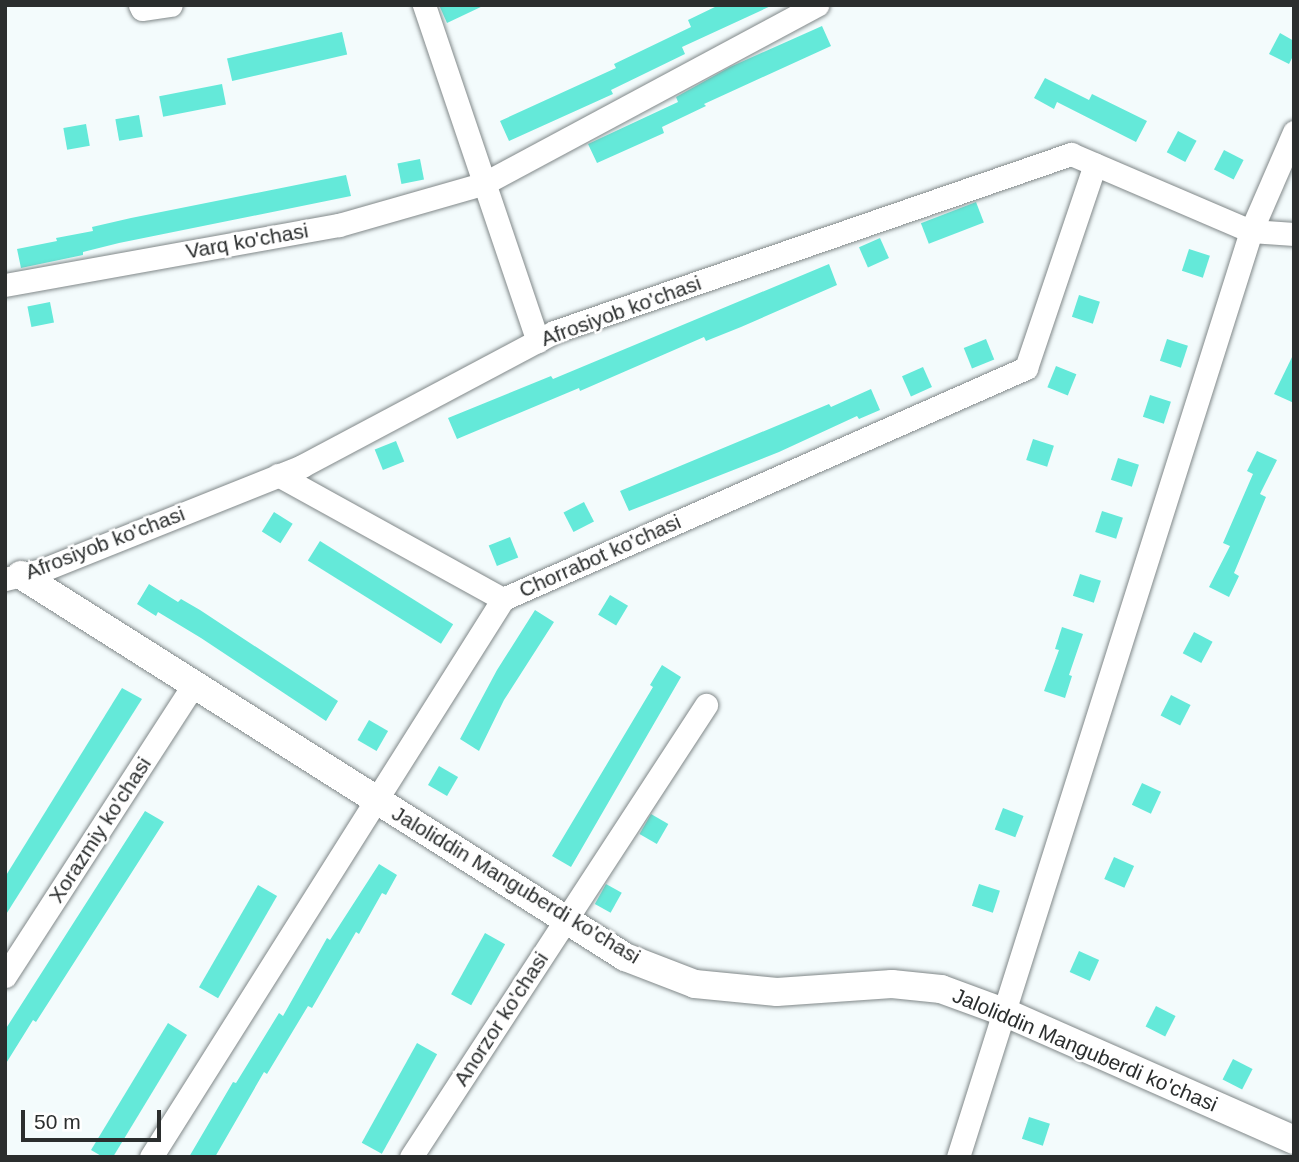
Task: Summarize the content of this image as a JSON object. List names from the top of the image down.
{
  "streets": {
    "street": [
      "Varq ko'chasi",
      "Afrosiyob ko'chasi",
      "Chorrabot ko'chasi",
      "Xorazmiy ko'chasi",
      "Jaloliddin Manguberdi ko'chasi",
      "Anorzor ko'chasi"
    ]
  },
  "crossings": [
    ["Afrosiyob ko'chasi", "Chorrabot ko'chasi"],
    ["Afrosiyob ko'chasi", "Jaloliddin Manguberdi ko'chasi"],
    ["Chorrabot ko'chasi", "Jaloliddin Manguberdi ko'chasi"],
    ["Xorazmiy ko'chasi", "Jaloliddin Manguberdi ko'chasi"],
    ["Jaloliddin Manguberdi ko'chasi", "Anorzor ko'chasi"]
  ],
  "scale_bar": "50 m"
}
